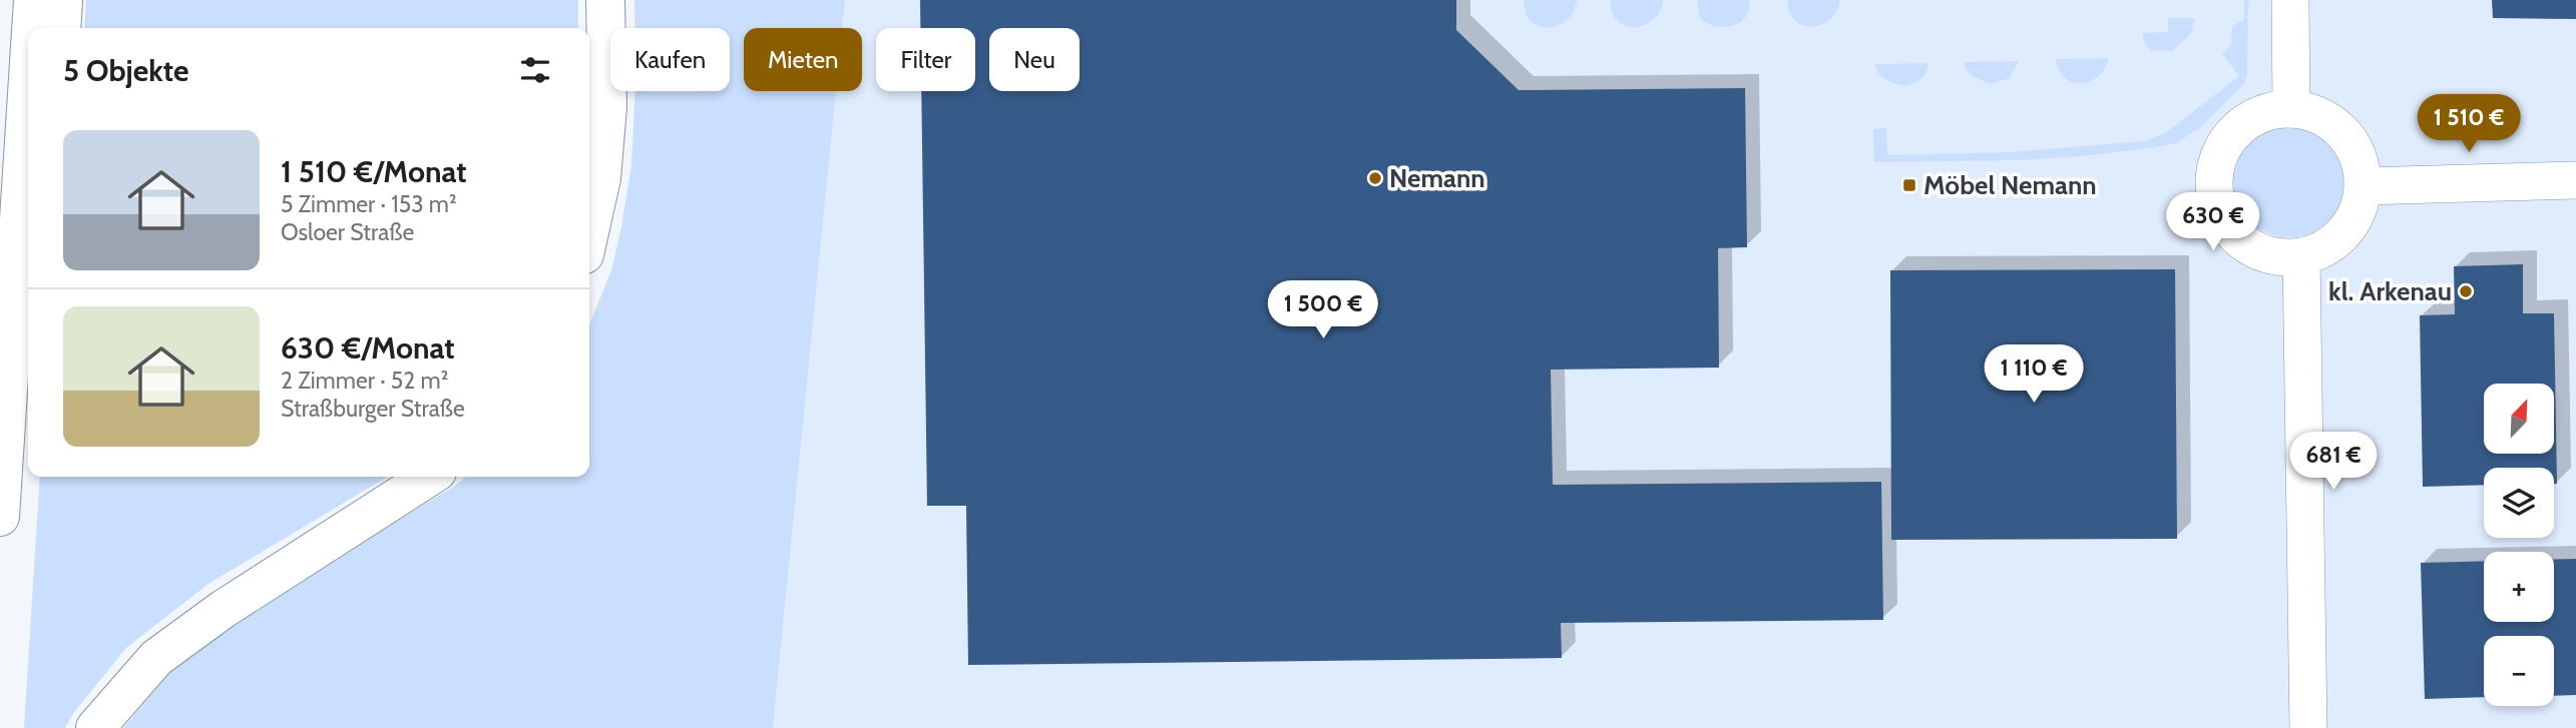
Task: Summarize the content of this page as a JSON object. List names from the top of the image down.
{
  "places": {
    "other": ["Nemann", "kl. Arkenau"],
    "transit": ["Möbel Nemann"]
  },
  "north": "top right",
  "page": {
    "chip": [
      "Kaufen",
      "Mieten",
      "Filter",
      "Neu"
    ],
    "heading": "5 Objekte",
    "price": [
      "1 510 €",
      "630 €",
      "1 500 €",
      "1 110 €",
      "681 €"
    ],
    "list": [
      {
        "name": "1 510 €/Monat",
        "note": "5 Zimmer · 153 m² · Osloer Straße"
      },
      {
        "name": "630 €/Monat",
        "note": "2 Zimmer · 52 m² · Straßburger Straße"
      }
    ],
    "map_buttons": ["+", "−"]
  }
}
